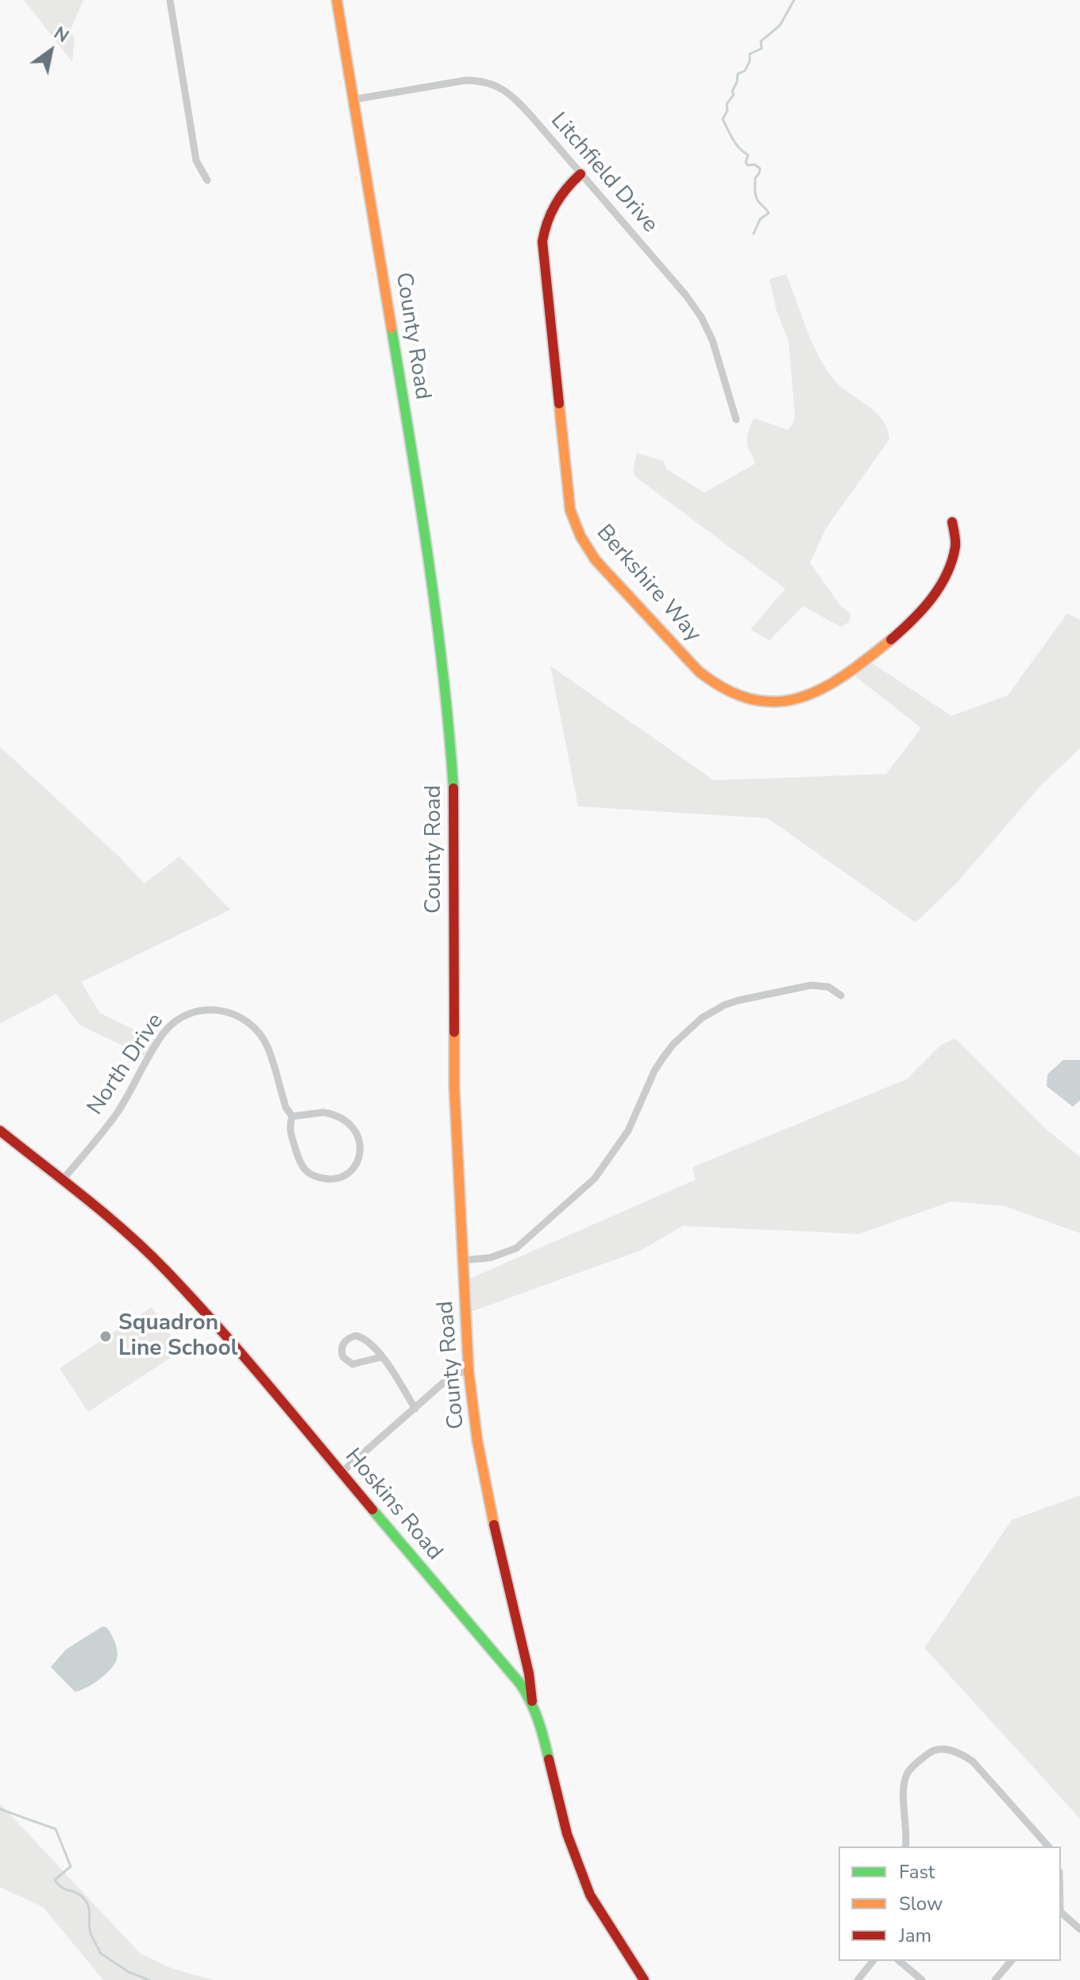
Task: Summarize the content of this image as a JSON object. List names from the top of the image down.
{
  "streets": {
    "street": [
      "Litchfield Drive",
      "County Road",
      "Berkshire Way",
      "North Drive",
      "Hoskins Road"
    ]
  },
  "crossings": [
    ["Litchfield Drive", "County Road"],
    ["Litchfield Drive", "Berkshire Way"],
    ["County Road", "Hoskins Road"],
    ["North Drive", "Hoskins Road"]
  ],
  "places": ["Squadron Line School"],
  "legend": ["Fast", "Slow", "Jam"],
  "north": "top right"
}
